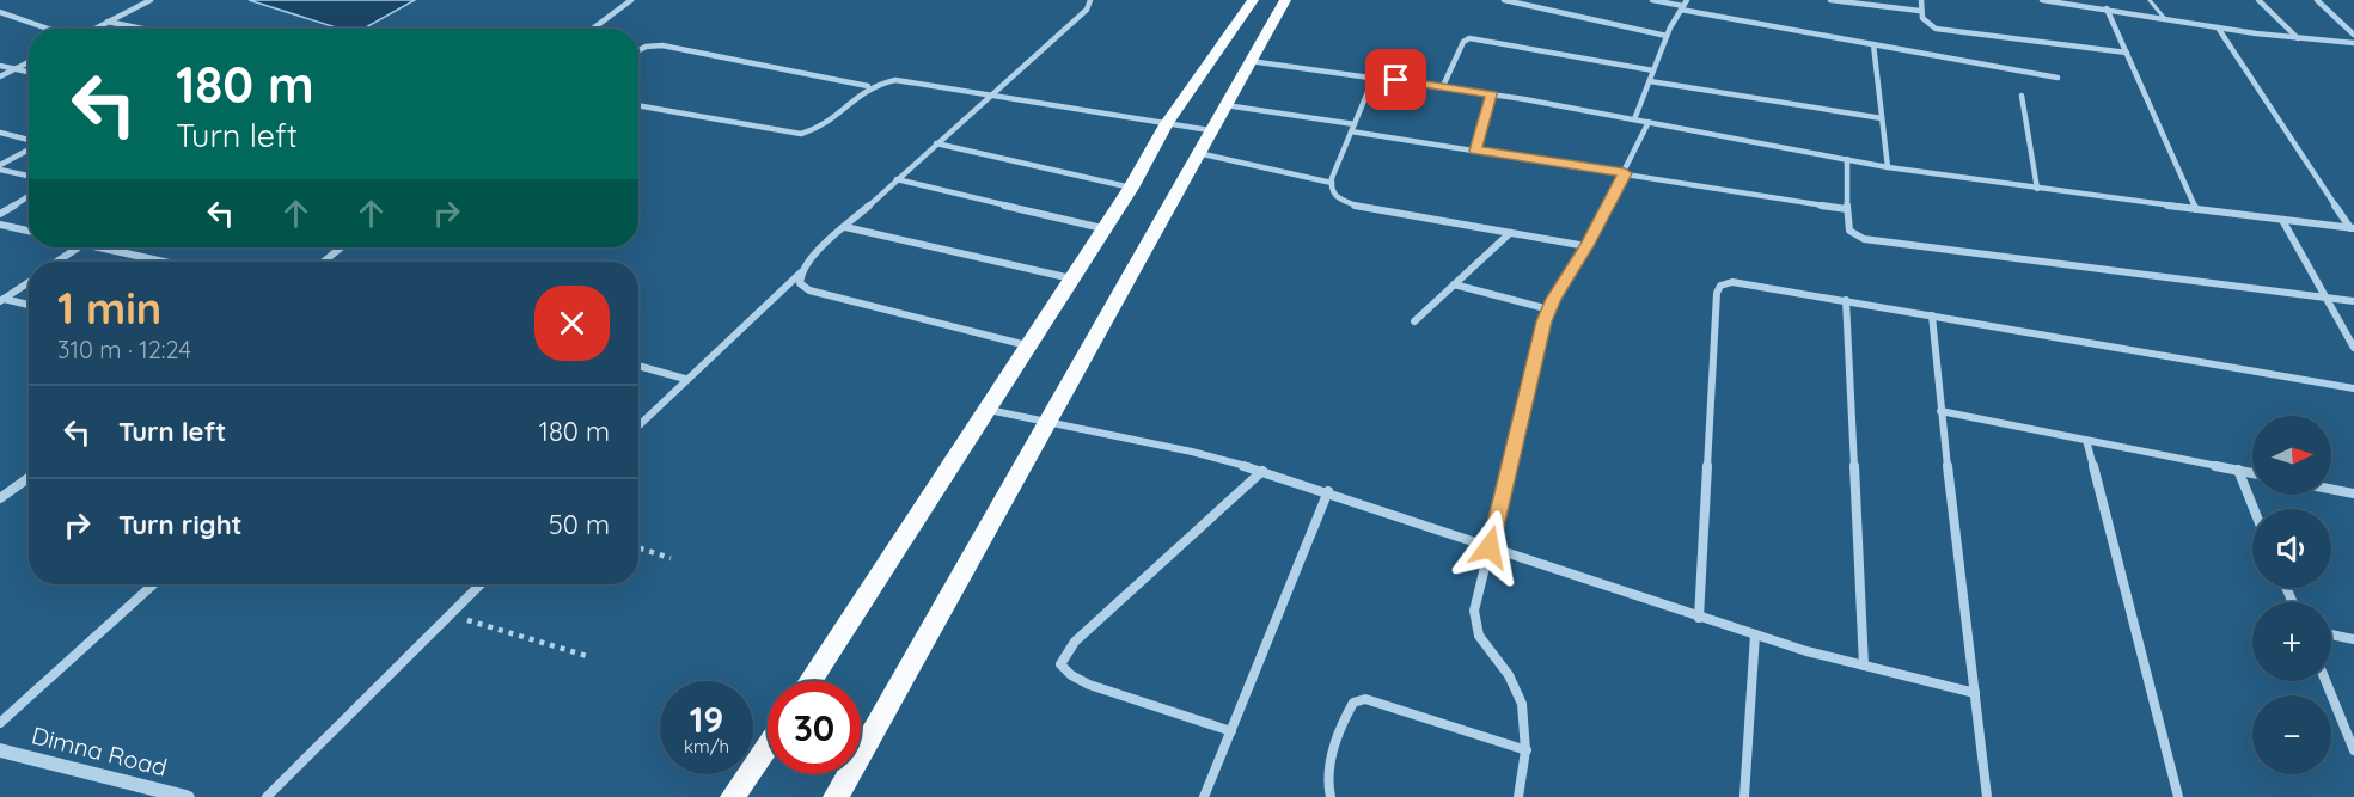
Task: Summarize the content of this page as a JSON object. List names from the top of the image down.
{
  "streets": {
    "street": ["Dimna Road"]
  },
  "north": "right",
  "page": {
    "turn": ["180 m", "Turn left"],
    "heading": ["1 min", "310 m · 12:24"],
    "list": [
      {
        "name": "Turn left",
        "value": "180 m"
      },
      {
        "name": "Turn right",
        "value": "50 m"
      }
    ],
    "map_buttons": ["+", "−"],
    "speed": "19 km/h",
    "limit": "30"
  }
}
